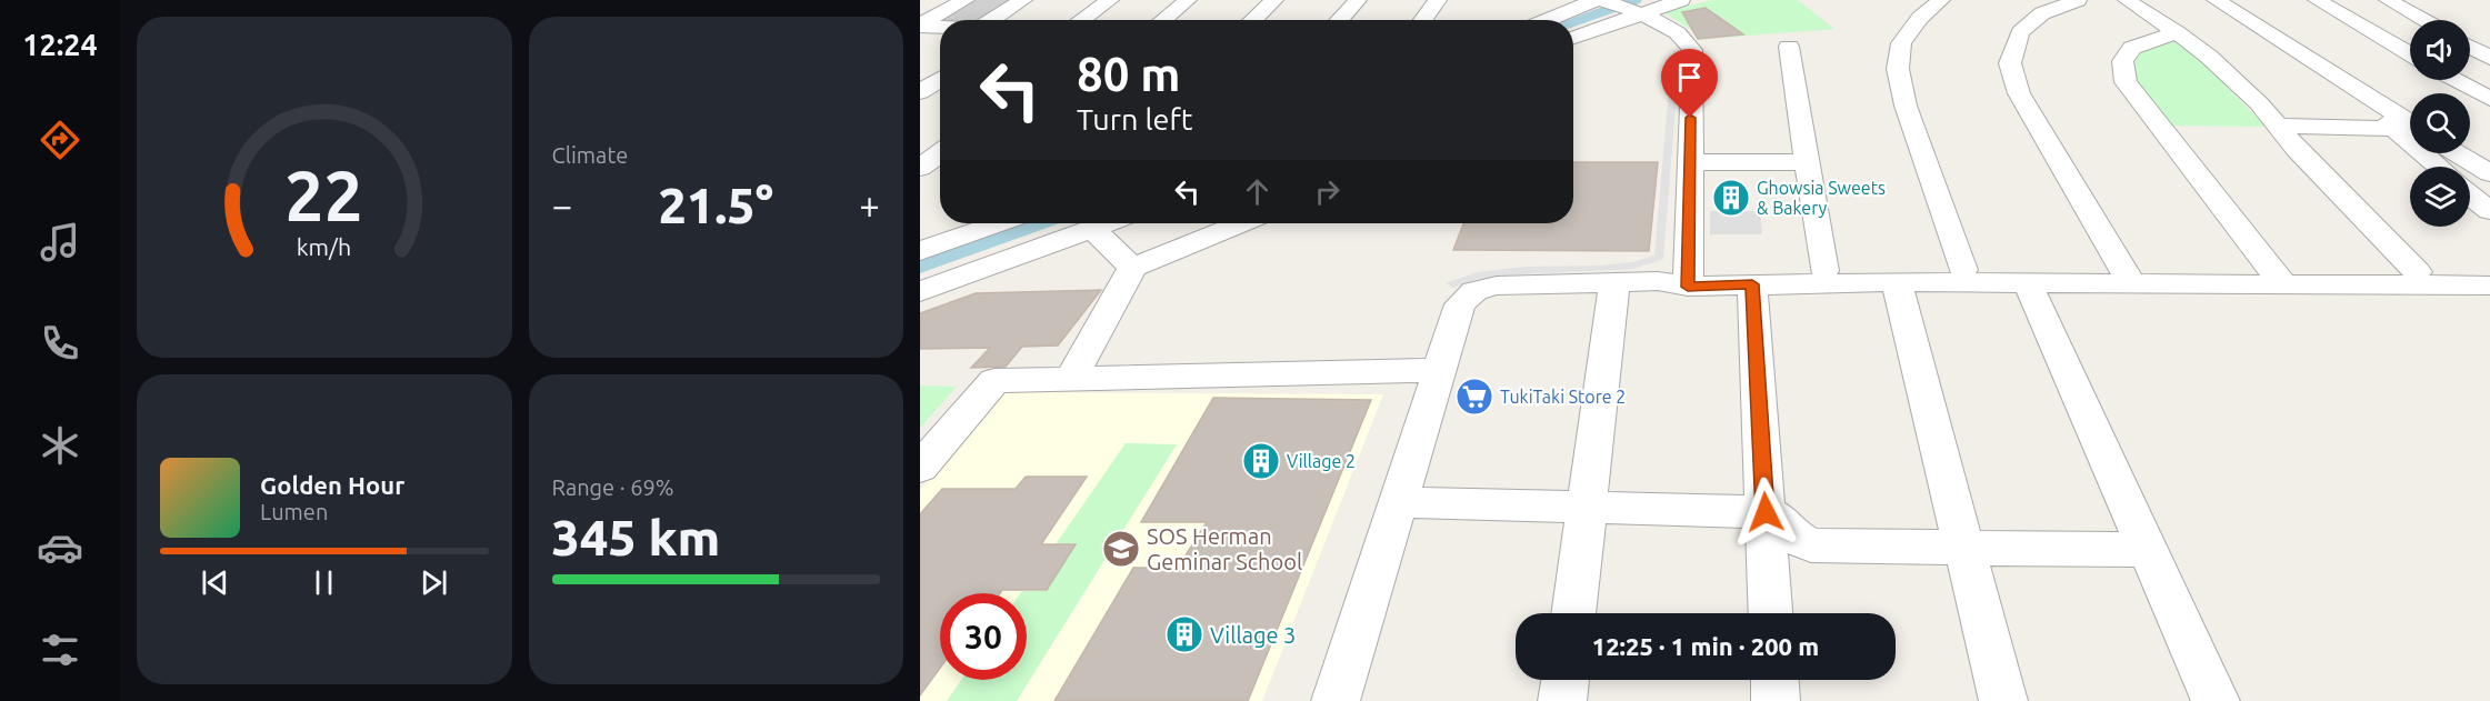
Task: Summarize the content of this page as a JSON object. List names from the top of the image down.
{
  "places": {
    "building": ["Ghowsia Sweets & Bakery", "Village 2", "Village 3"],
    "supermarket": ["TukiTaki Store 2"],
    "school or university": ["SOS Herman Geminar School"]
  },
  "page": {
    "tabs": "12:24",
    "tile": [
      "Climate",
      ["Range · 69%", "345 km"]
    ],
    "turn": ["80 m", "Turn left"],
    "heat": ["−", "21.5°", "+"],
    "song": ["Golden Hour", "Lumen"],
    "limit": "30",
    "trip": "12:25 · 1 min · 200 m",
    "gauge": ["22", "km/h"]
  }
}
